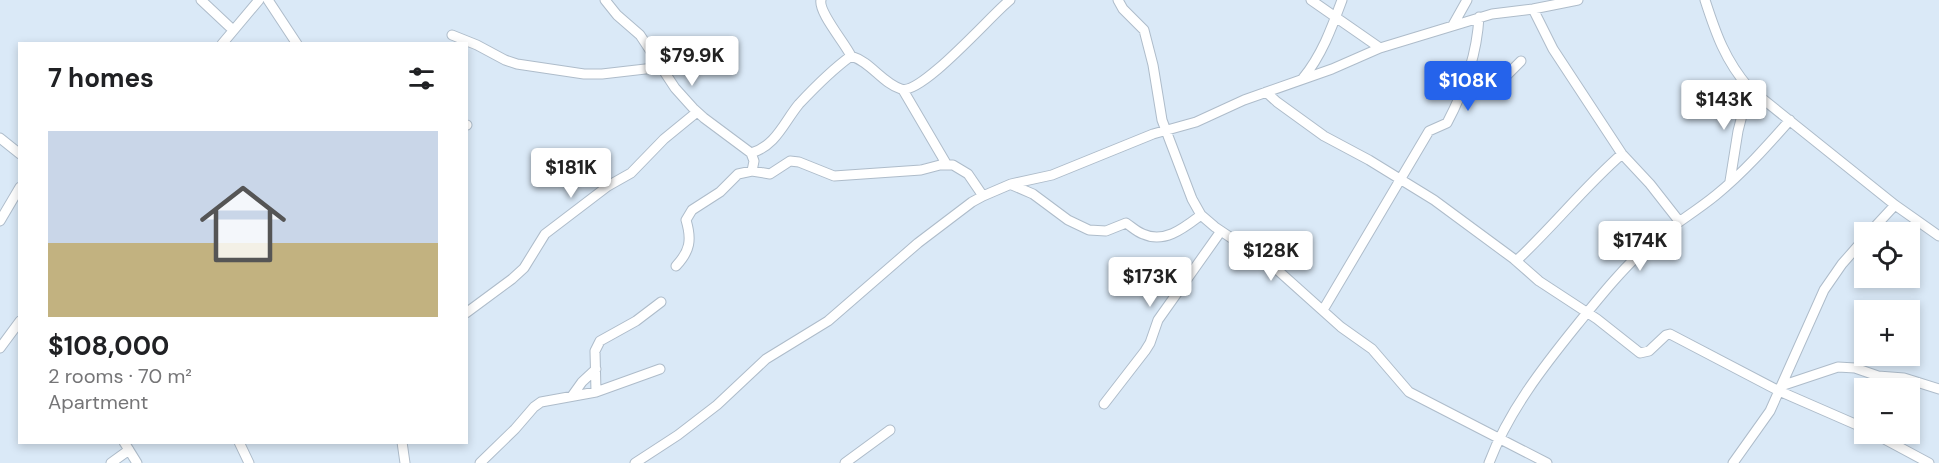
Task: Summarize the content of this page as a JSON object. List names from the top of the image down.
{
  "page": {
    "price": [
      "$79.9K",
      "$108K",
      "$143K",
      "$181K",
      "$174K",
      "$128K",
      "$173K"
    ],
    "heading": "7 homes",
    "list": [
      {
        "name": "$108,000",
        "note": "2 rooms · 70 m² · Apartment"
      }
    ],
    "map_buttons": ["+", "−"]
  }
}
